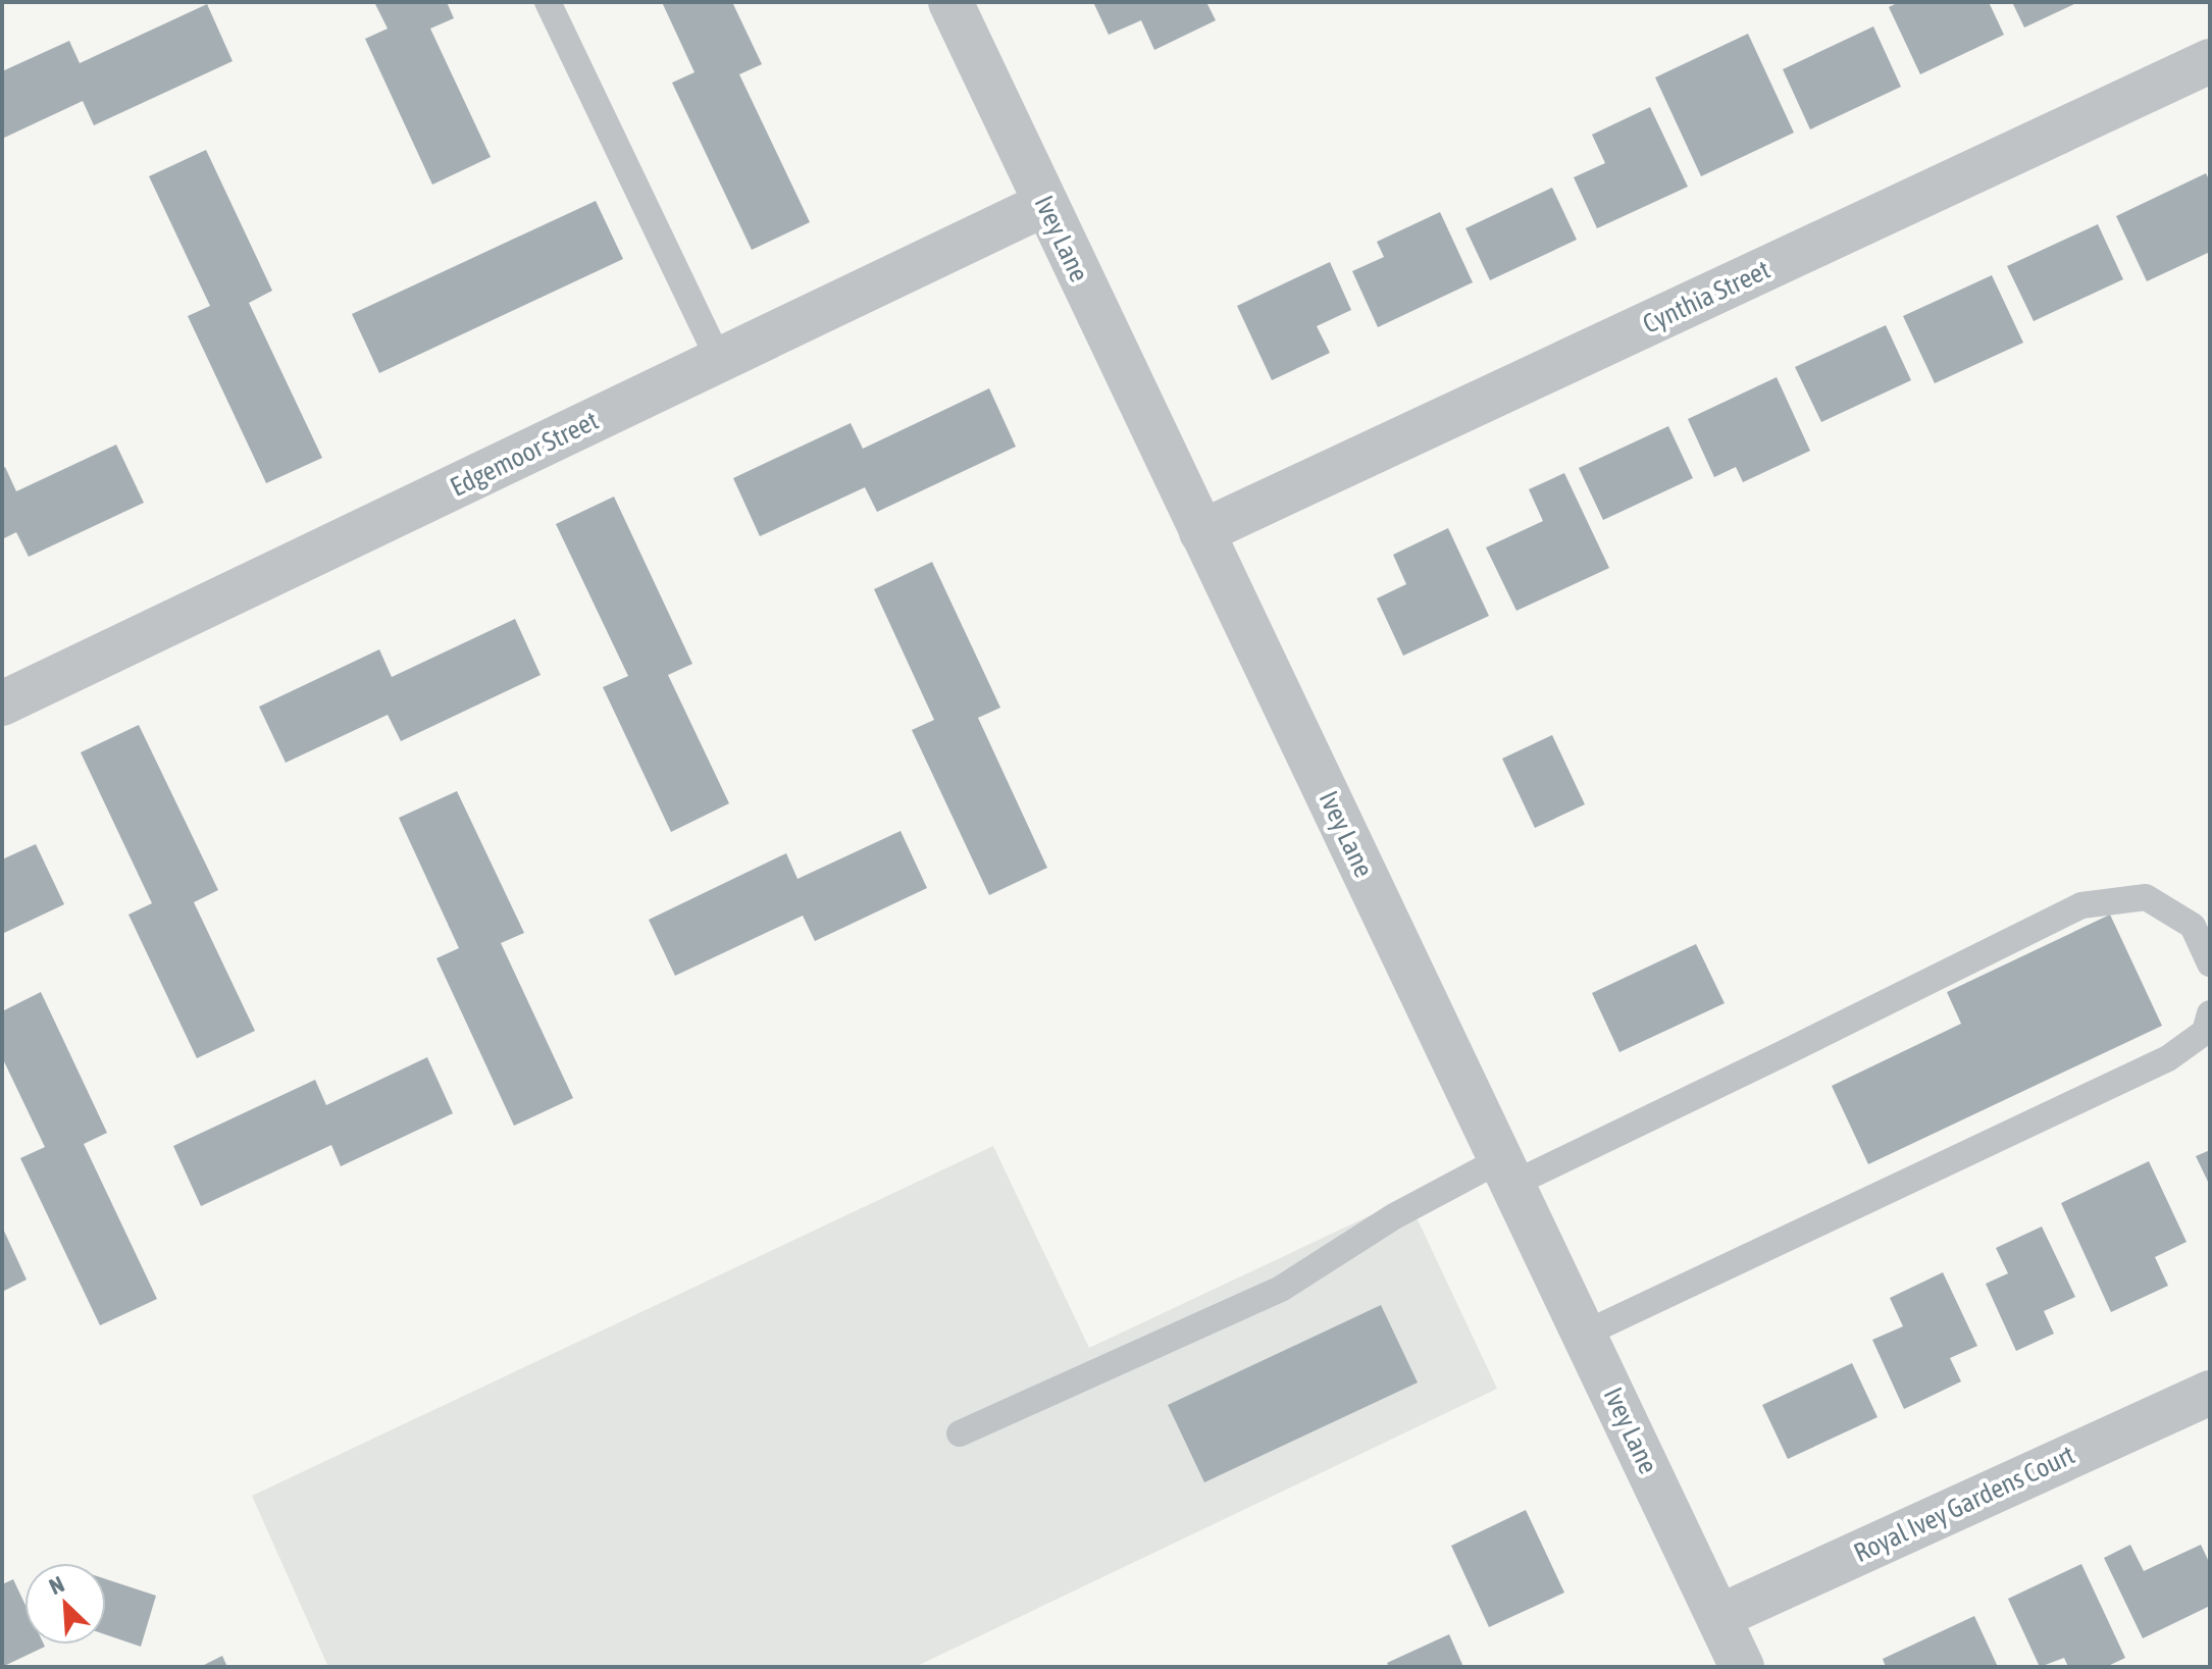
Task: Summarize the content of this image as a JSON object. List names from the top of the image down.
{
  "streets": {
    "street": [
      "Ivey Lane",
      "Cynthia Street",
      "Edgemoor Street",
      "Royal Ivey Gardens Court"
    ]
  },
  "crossings": [
    ["Ivey Lane", "Cynthia Street"],
    ["Ivey Lane", "Edgemoor Street"],
    ["Ivey Lane", "Royal Ivey Gardens Court"]
  ],
  "north": "top left"
}
